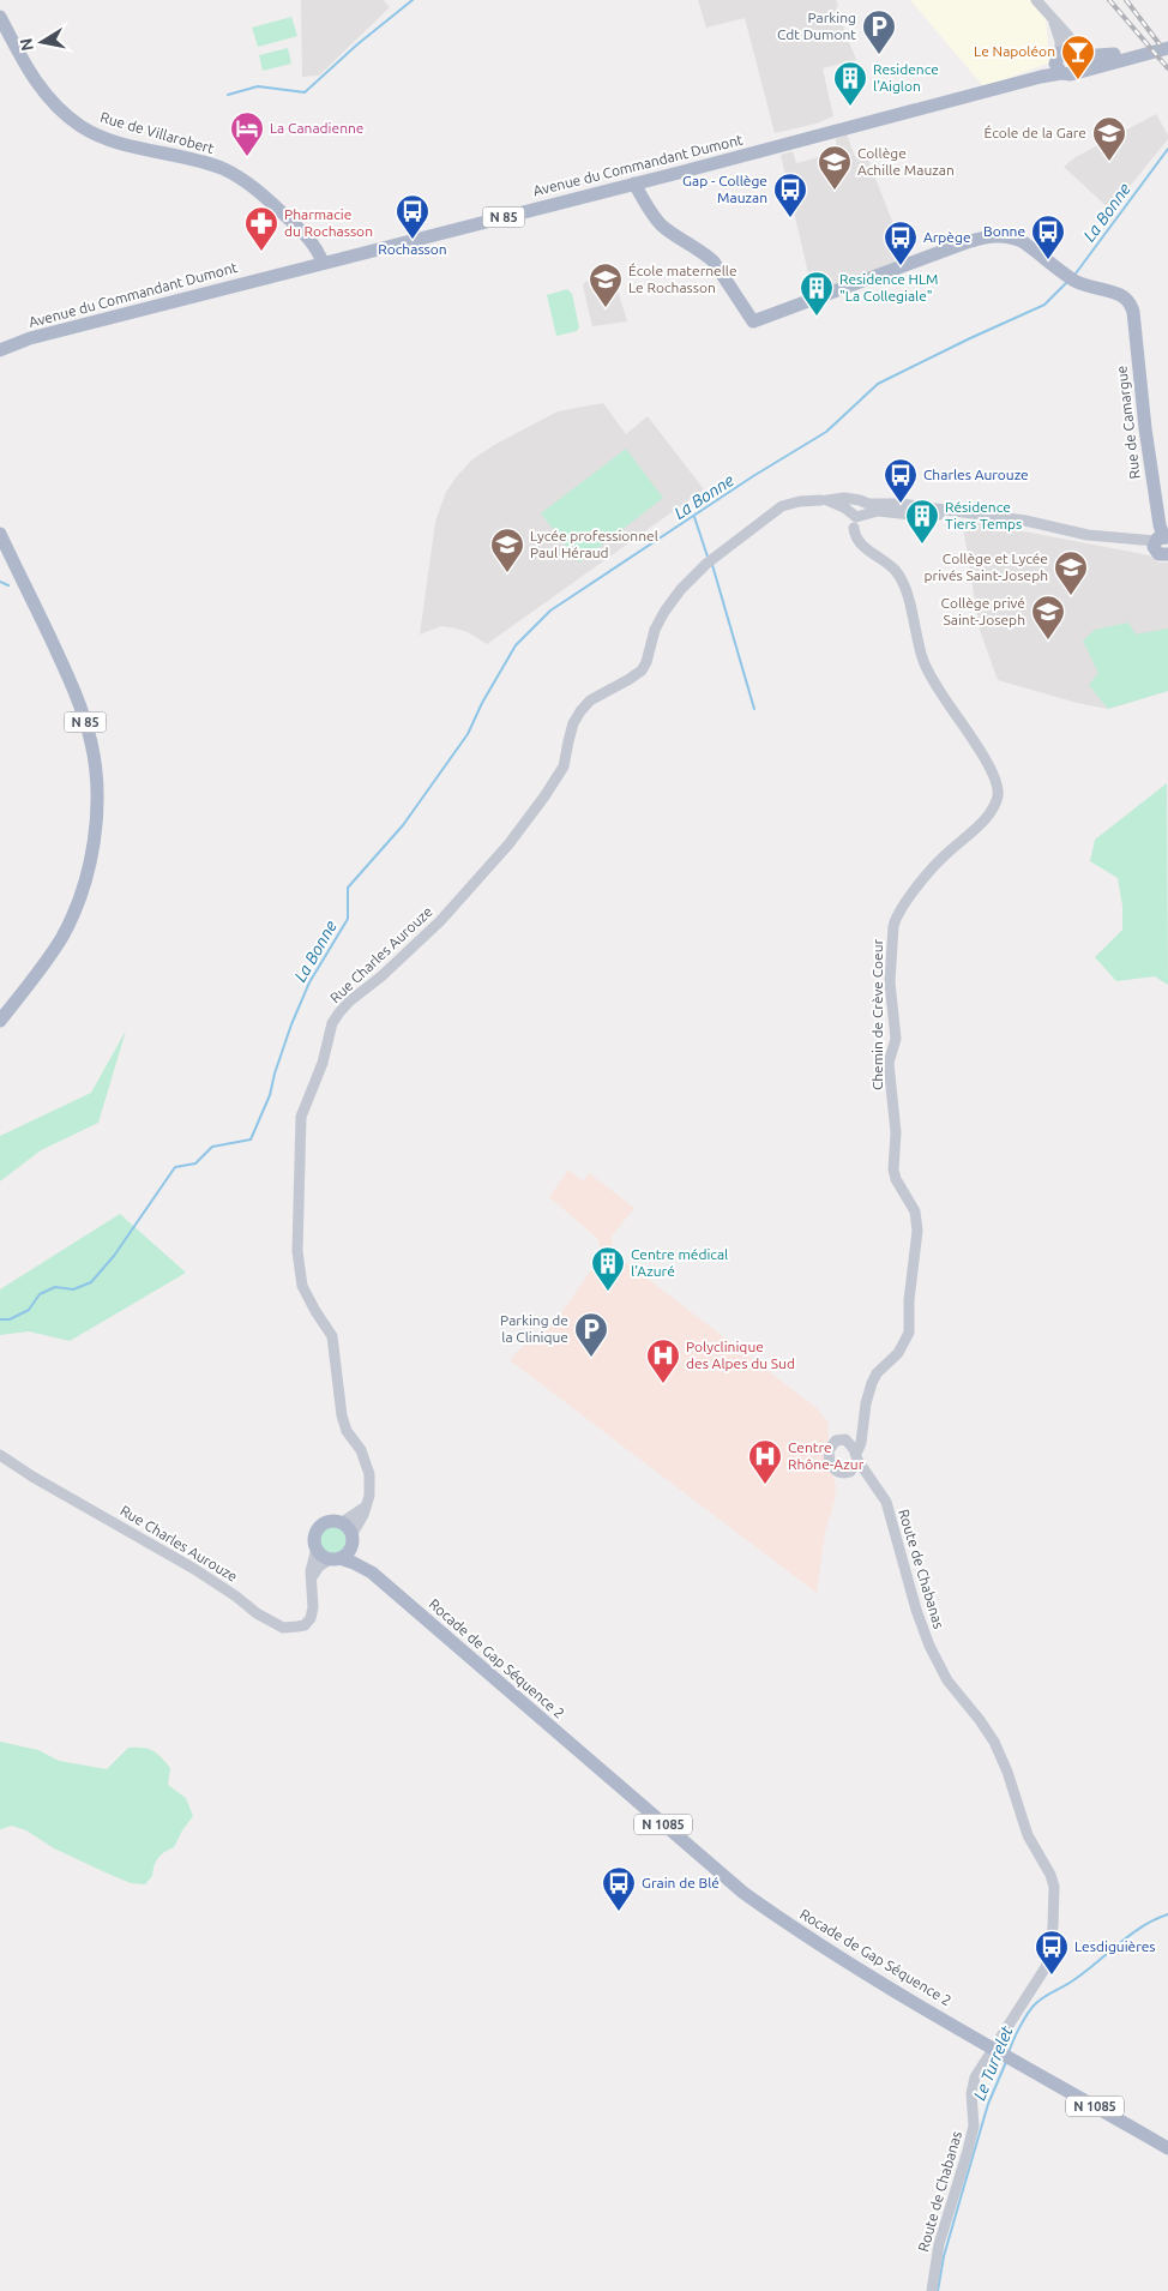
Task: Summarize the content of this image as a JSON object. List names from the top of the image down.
{
  "streets": {
    "main road": [
      "Rue de Villarobert",
      "Avenue du Commandant Dumont",
      "N 85",
      "Rue de Camargue",
      "Rocade de Gap Séquence 2",
      "N 1085"
    ],
    "street": ["Rue Charles Aurouze", "Chemin de Crève Coeur", "Route de Chabanas"]
  },
  "crossings": [
    ["Rue de Villarobert", "Avenue du Commandant Dumont"],
    ["Avenue du Commandant Dumont", "Rue de Camargue"],
    ["Rue Charles Aurouze", "Rocade de Gap Séquence 2"],
    ["Chemin de Crève Coeur", "Route de Chabanas"]
  ],
  "water": ["La Bonne", "Le Turrelet"],
  "places": {
    "parking": ["Parking Cdt Dumont", "Parking de la Clinique"],
    "bar": ["Le Napoléon"],
    "building": [
      "Residence l'Aiglon",
      "Residence HLM \"La Collegiale\"",
      "Résidence Tiers Temps",
      "Centre médical l'Azuré"
    ],
    "hotel": ["La Canadienne"],
    "school or university": [
      "École de la Gare",
      "Collège Achille Mauzan",
      "École maternelle Le Rochasson",
      "Lycée professionnel Paul Héraud",
      "Collège et Lycée privés Saint-Joseph",
      "Collège privé Saint-Joseph"
    ],
    "bus stop": [
      "Gap - Collège Mauzan",
      "Rochasson",
      "Bonne",
      "Arpège",
      "Charles Aurouze",
      "Grain de Blé",
      "Lesdiguières"
    ],
    "pharmacy": ["Pharmacie du Rochasson"],
    "hospital": ["Polyclinique des Alpes du Sud", "Centre Rhône-Azur"]
  },
  "north": "left"
}
